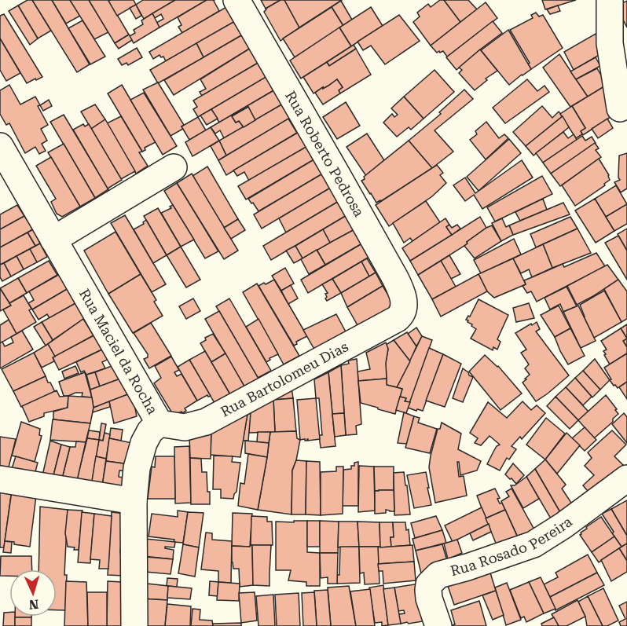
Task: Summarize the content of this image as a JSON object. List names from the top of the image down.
{
  "streets": {
    "street": [
      "Rua Roberto Pedrosa",
      "Rua Maciel da Rocha",
      "Rua Bartolomeu Dias",
      "Rua Rosado Pereira"
    ]
  },
  "crossings": [
    ["Rua Roberto Pedrosa", "Rua Bartolomeu Dias"],
    ["Rua Maciel da Rocha", "Rua Bartolomeu Dias"]
  ],
  "north": "bottom"
}
